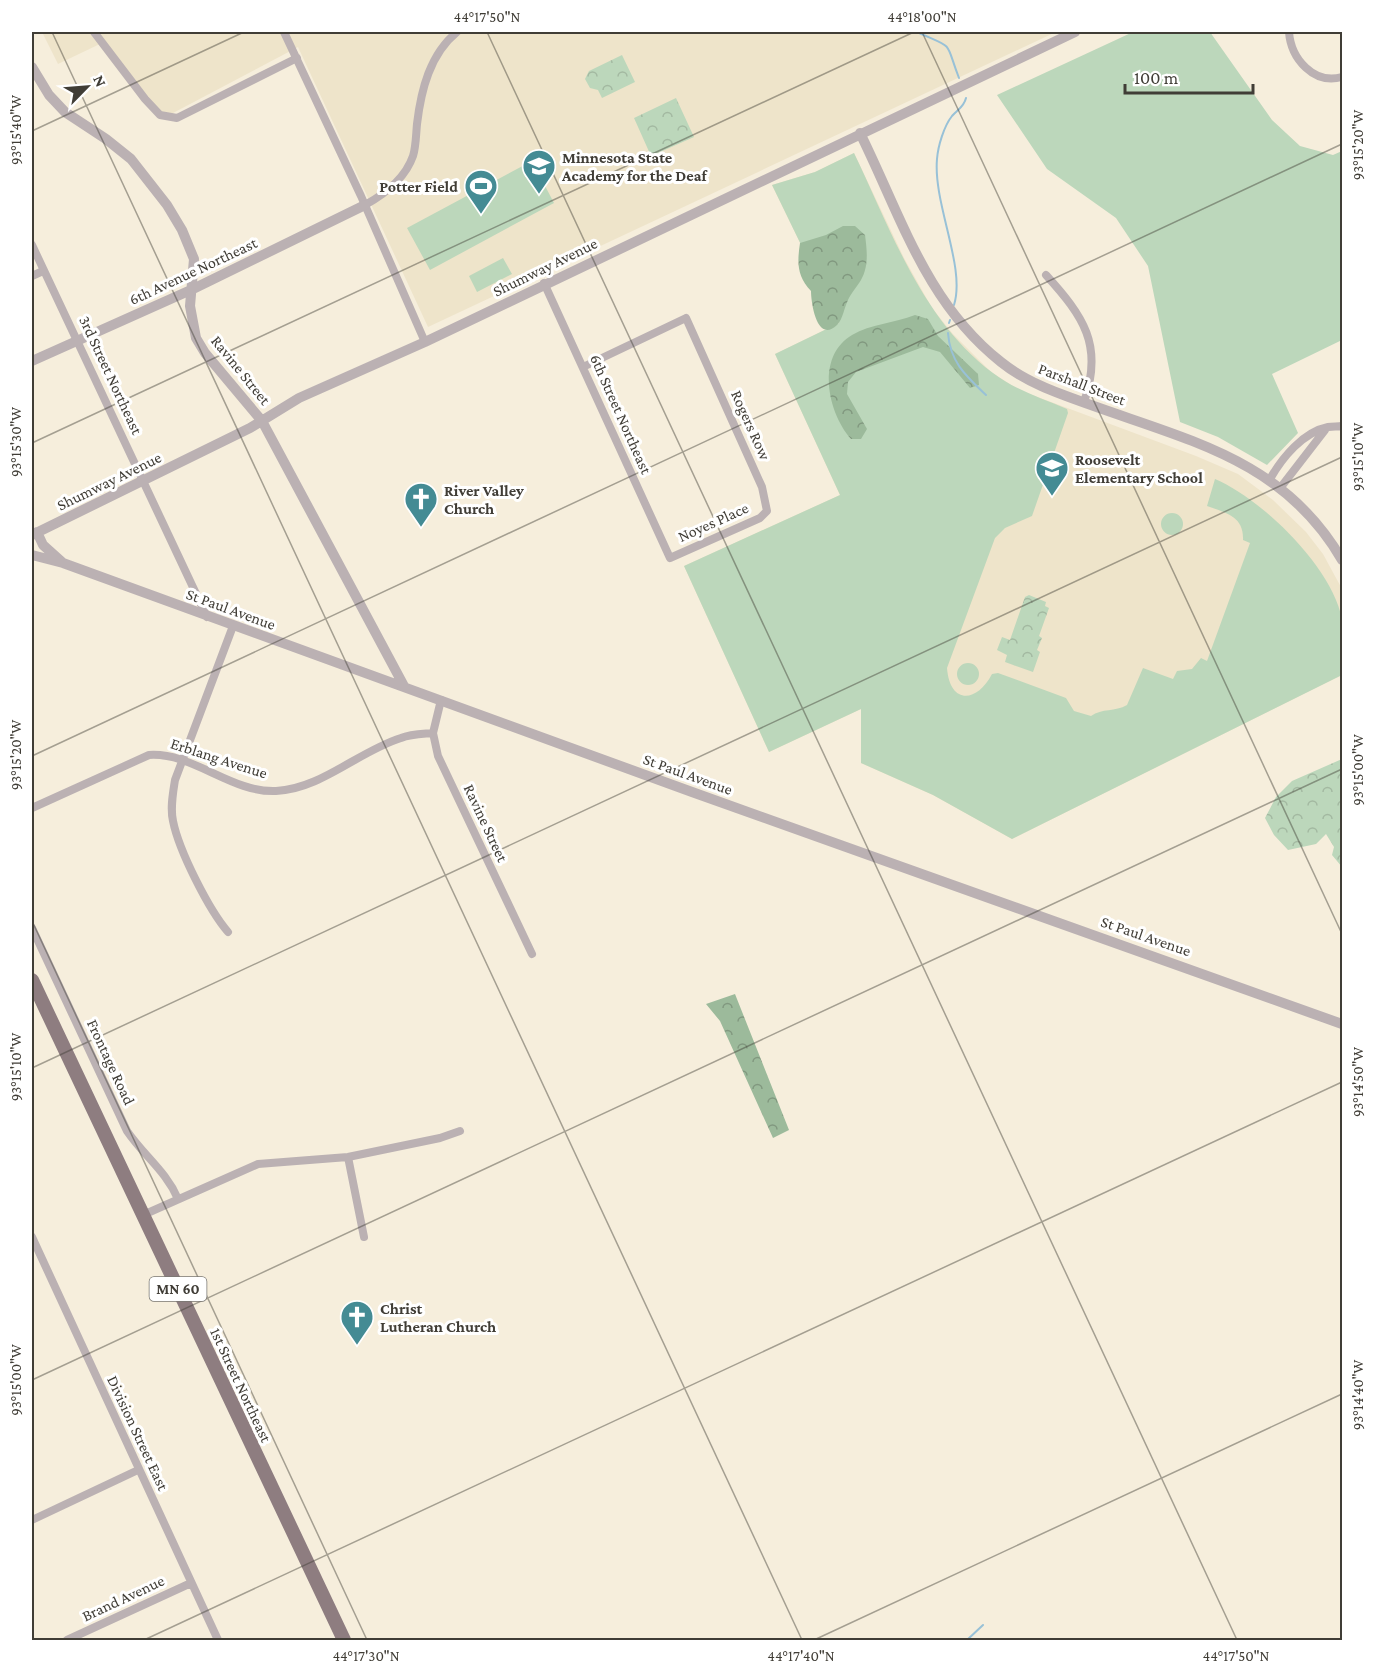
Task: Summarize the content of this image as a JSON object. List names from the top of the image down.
{
  "streets": {
    "main road": ["MN 60", "1st Street Northeast"],
    "street": [
      "Shumway Avenue",
      "6th Avenue Northeast",
      "Ravine Street",
      "3rd Street Northeast",
      "Parshall Street",
      "6th Street Northeast",
      "Rogers Row",
      "Noyes Place",
      "St Paul Avenue",
      "Erblang Avenue",
      "Frontage Road",
      "Division Street East",
      "Brand Avenue"
    ]
  },
  "crossings": [
    ["Shumway Avenue", "Ravine Street"],
    ["Shumway Avenue", "3rd Street Northeast"],
    ["Shumway Avenue", "Parshall Street"],
    ["Shumway Avenue", "6th Street Northeast"],
    ["Shumway Avenue", "St Paul Avenue"],
    ["6th Avenue Northeast", "Ravine Street"],
    ["6th Avenue Northeast", "3rd Street Northeast"],
    ["Ravine Street", "St Paul Avenue"],
    ["Ravine Street", "Erblang Avenue"],
    ["3rd Street Northeast", "St Paul Avenue"],
    ["6th Street Northeast", "Rogers Row"],
    ["6th Street Northeast", "Noyes Place"],
    ["Rogers Row", "Noyes Place"],
    ["Division Street East", "Brand Avenue"]
  ],
  "places": {
    "school or university": ["Minnesota State Academy for the Deaf", "Roosevelt Elementary School"],
    "sports": ["Potter Field"],
    "church": ["River Valley Church", "Christ Lutheran Church"]
  },
  "scale_bar": "100 m",
  "north": "top right",
  "coordinates": [
    "44°17'50\"N",
    "44°18'00\"N",
    "93°15'40\"W",
    "93°15'20\"W",
    "93°15'30\"W",
    "93°15'10\"W",
    "93°15'00\"W",
    "93°14'50\"W",
    "93°14'40\"W",
    "44°17'30\"N",
    "44°17'40\"N"
  ]
}
